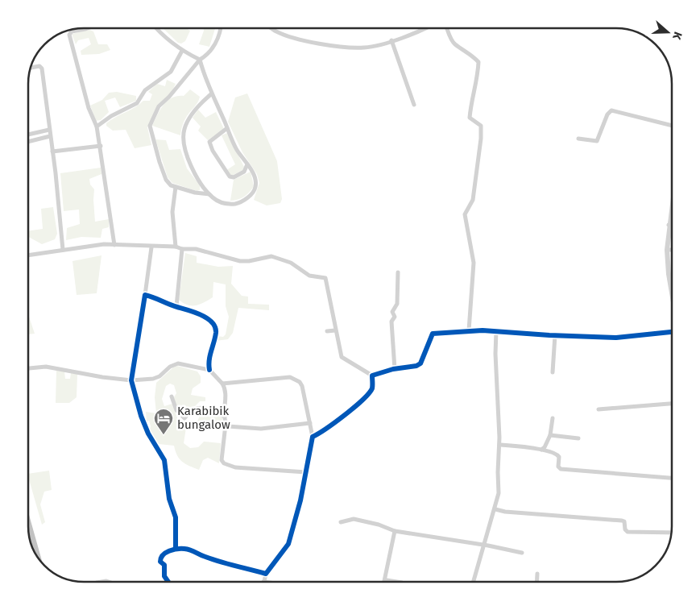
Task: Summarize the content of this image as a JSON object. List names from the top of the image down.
{
  "places": {
    "hotel": ["Karabibik bungalow"]
  },
  "north": "right"
}
